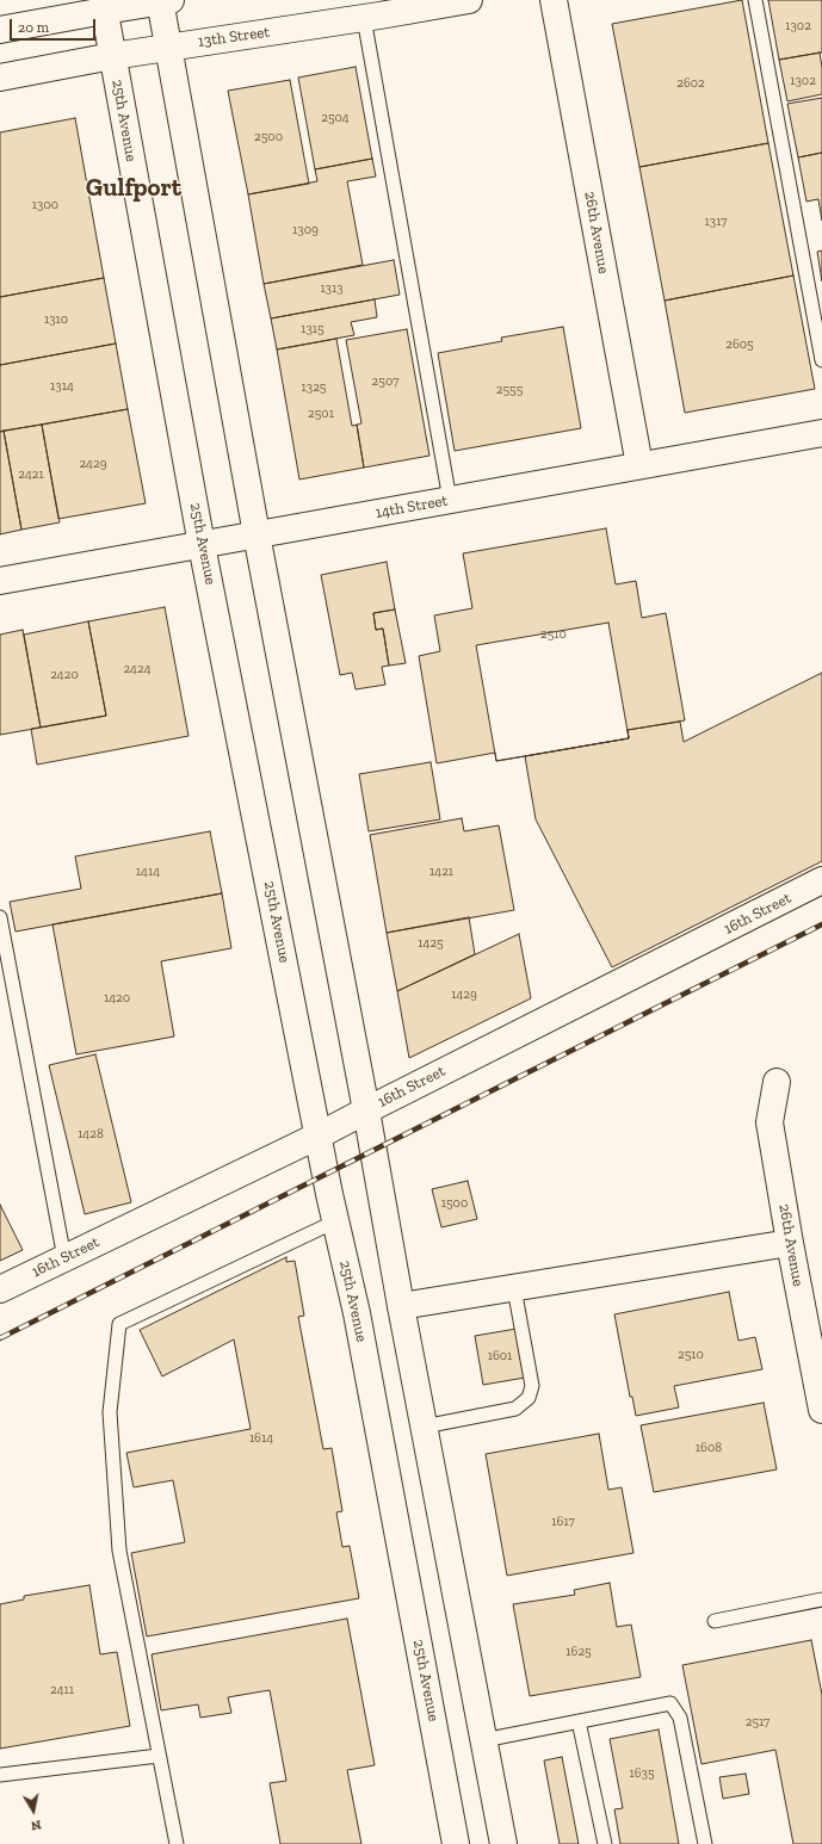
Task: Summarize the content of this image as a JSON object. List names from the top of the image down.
{
  "streets": {
    "main road": [
      "13th Street",
      "25th Avenue",
      "26th Avenue",
      "14th Street",
      "16th Street"
    ]
  },
  "crossings": [
    ["13th Street", "25th Avenue"],
    ["25th Avenue", "14th Street"],
    ["25th Avenue", "16th Street"],
    ["26th Avenue", "14th Street"]
  ],
  "districts": ["Gulfport"],
  "house_numbers": [
    "1302",
    "1302",
    "2602",
    "2504",
    "2500",
    "1300",
    "1317",
    "1309",
    "1313",
    "1310",
    "1315",
    "2605",
    "2507",
    "1314",
    "1325",
    "2555",
    "2501",
    "2429",
    "2421",
    "2510",
    "2424",
    "2420",
    "1414",
    "1421",
    "1425",
    "1429",
    "1420",
    "1428",
    "1500",
    "2510",
    "1601",
    "1614",
    "1608",
    "1617",
    "1625",
    "2411",
    "2517",
    "1635"
  ],
  "scale_bar": "20 m",
  "north": "bottom"
}
